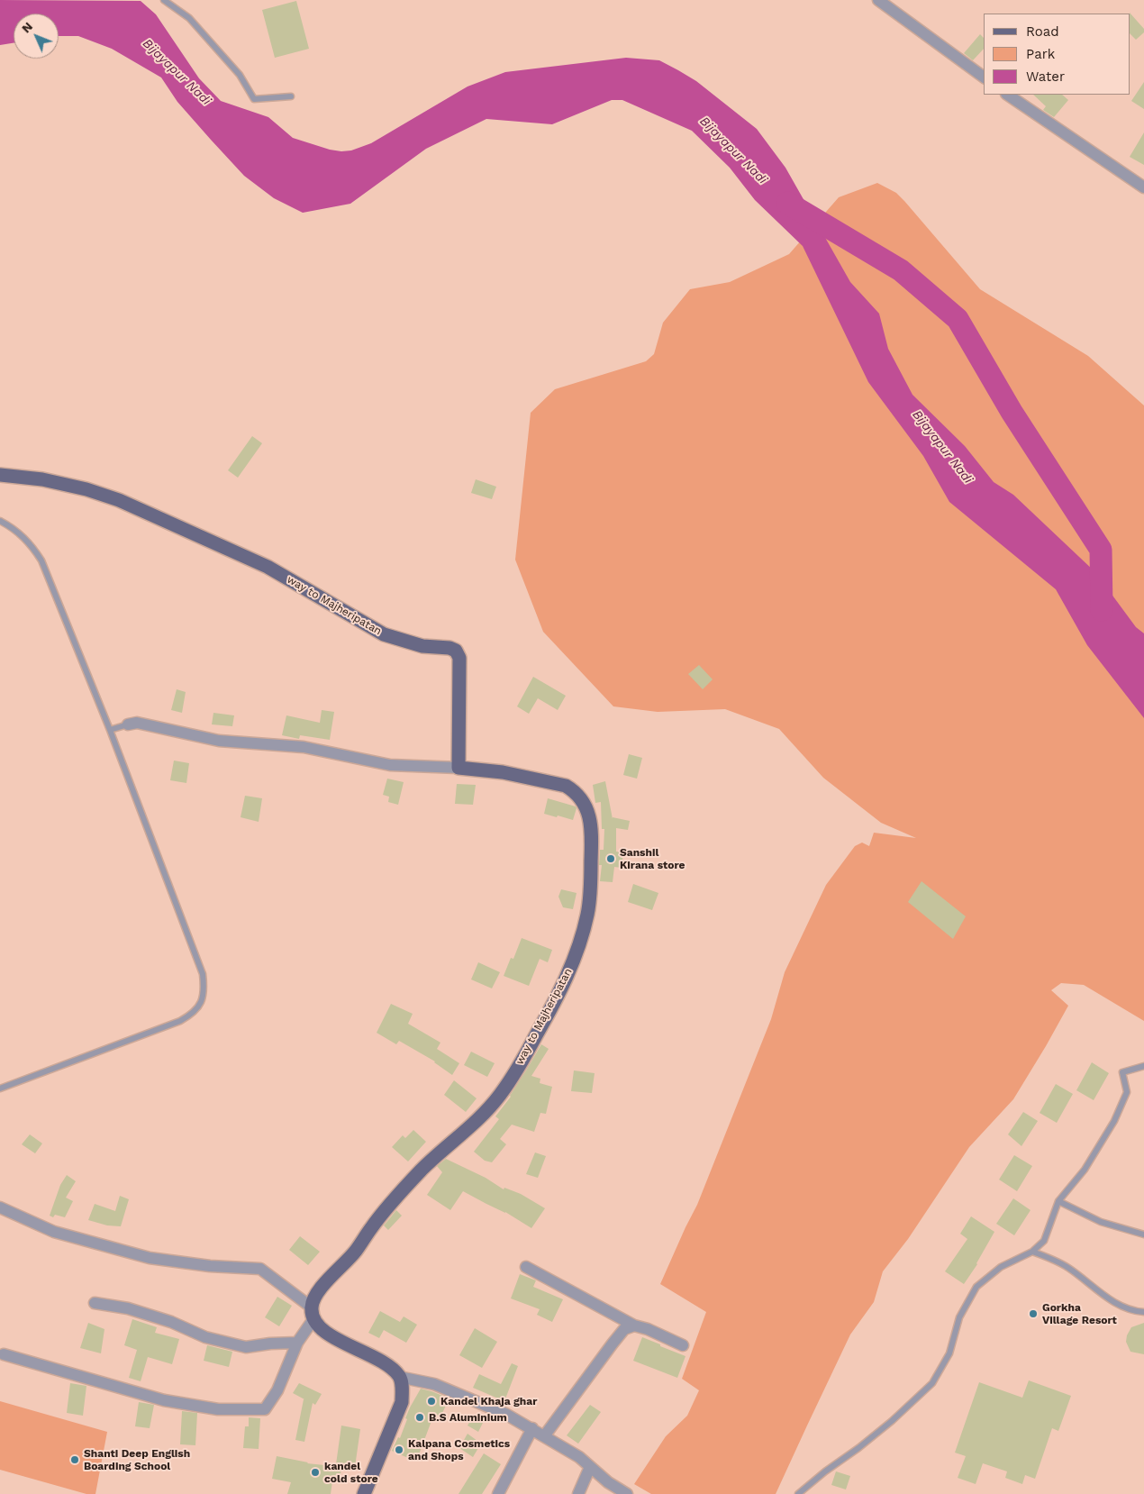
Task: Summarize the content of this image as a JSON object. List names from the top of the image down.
{
  "streets": {
    "main road": ["way to Majheripatan"]
  },
  "water": ["Bijayapur Nadi"],
  "places": [
    "Sanshil Kirana store",
    "Gorkha Village Resort",
    "Kandel Khaja ghar",
    "B.S Aluminium",
    "Kalpana Cosmetics and Shops",
    "Shanti Deep English Boarding School",
    "kandel cold store"
  ],
  "legend": ["Road", "Park", "Water"],
  "north": "top left"
}
